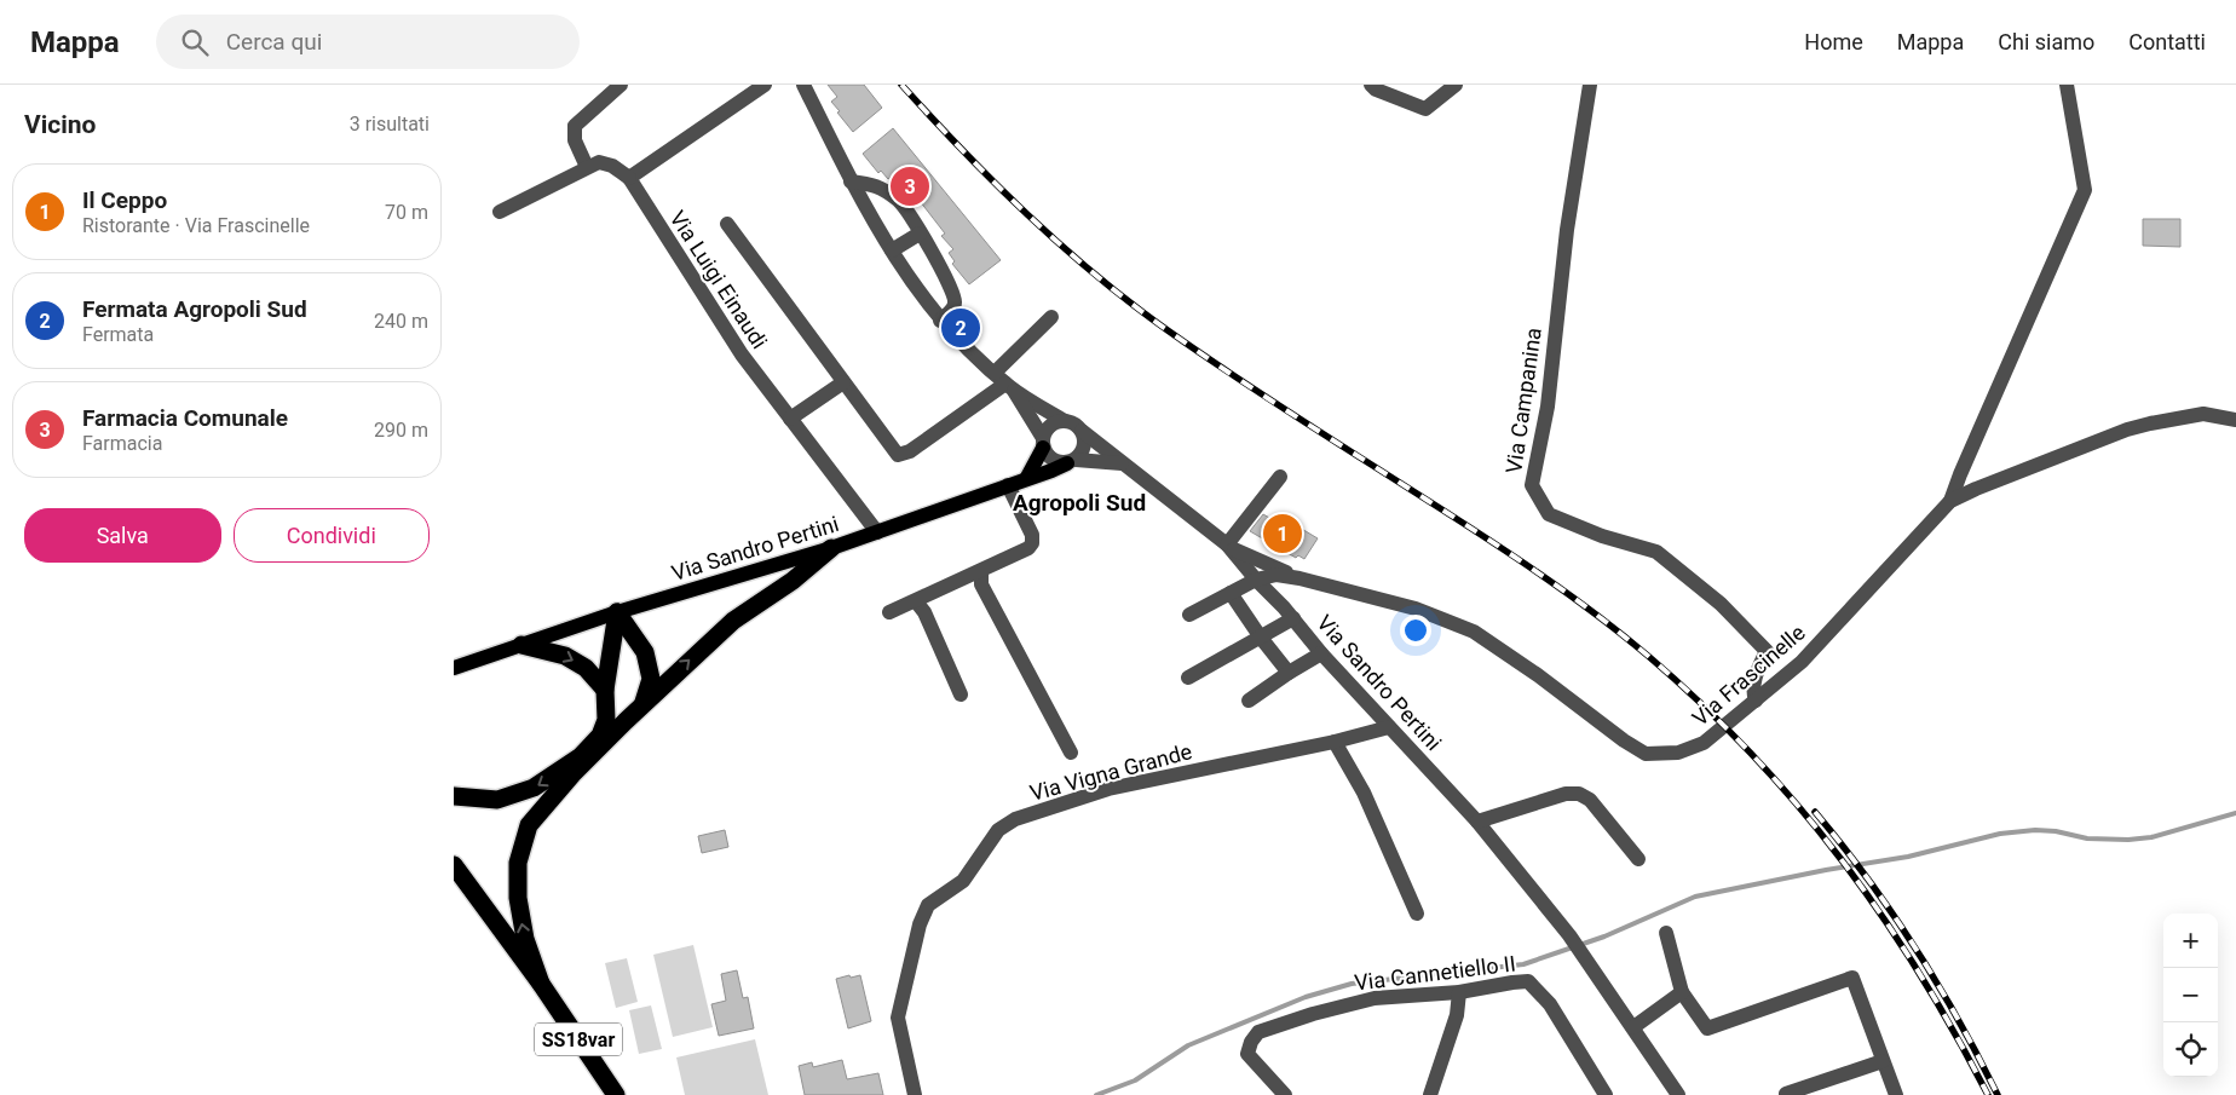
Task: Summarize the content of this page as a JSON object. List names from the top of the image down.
{
  "streets": {
    "highway": ["SS18var"],
    "main road": ["Via Sandro Pertini"],
    "street": [
      "Via Luigi Einaudi",
      "Via Campanina",
      "Via Frascinelle",
      "Via Vigna Grande",
      "Via Cannetiello II"
    ]
  },
  "crossings": [
    ["Via Luigi Einaudi", "Via Sandro Pertini"],
    ["Via Campanina", "Via Frascinelle"],
    ["Via Sandro Pertini", "Via Frascinelle"],
    ["Via Sandro Pertini", "Via Vigna Grande"]
  ],
  "districts": ["Agropoli Sud"],
  "page": {
    "header": "Mappa",
    "search": "Cerca qui",
    "nav": [
      "Home",
      "Mappa",
      "Chi siamo",
      "Contatti"
    ],
    "heading": ["Vicino", "3 risultati"],
    "list": [
      {
        "mark": "1",
        "name": "Il Ceppo",
        "note": "Ristorante · Via Frascinelle",
        "value": "70 m"
      },
      {
        "mark": "2",
        "name": "Fermata Agropoli Sud",
        "note": "Fermata",
        "value": "240 m"
      },
      {
        "mark": "3",
        "name": "Farmacia Comunale",
        "note": "Farmacia",
        "value": "290 m"
      }
    ],
    "pins": ["3", "2", "1"],
    "buttons": ["Salva", "Condividi"],
    "map_buttons": ["+", "−"]
  }
}
